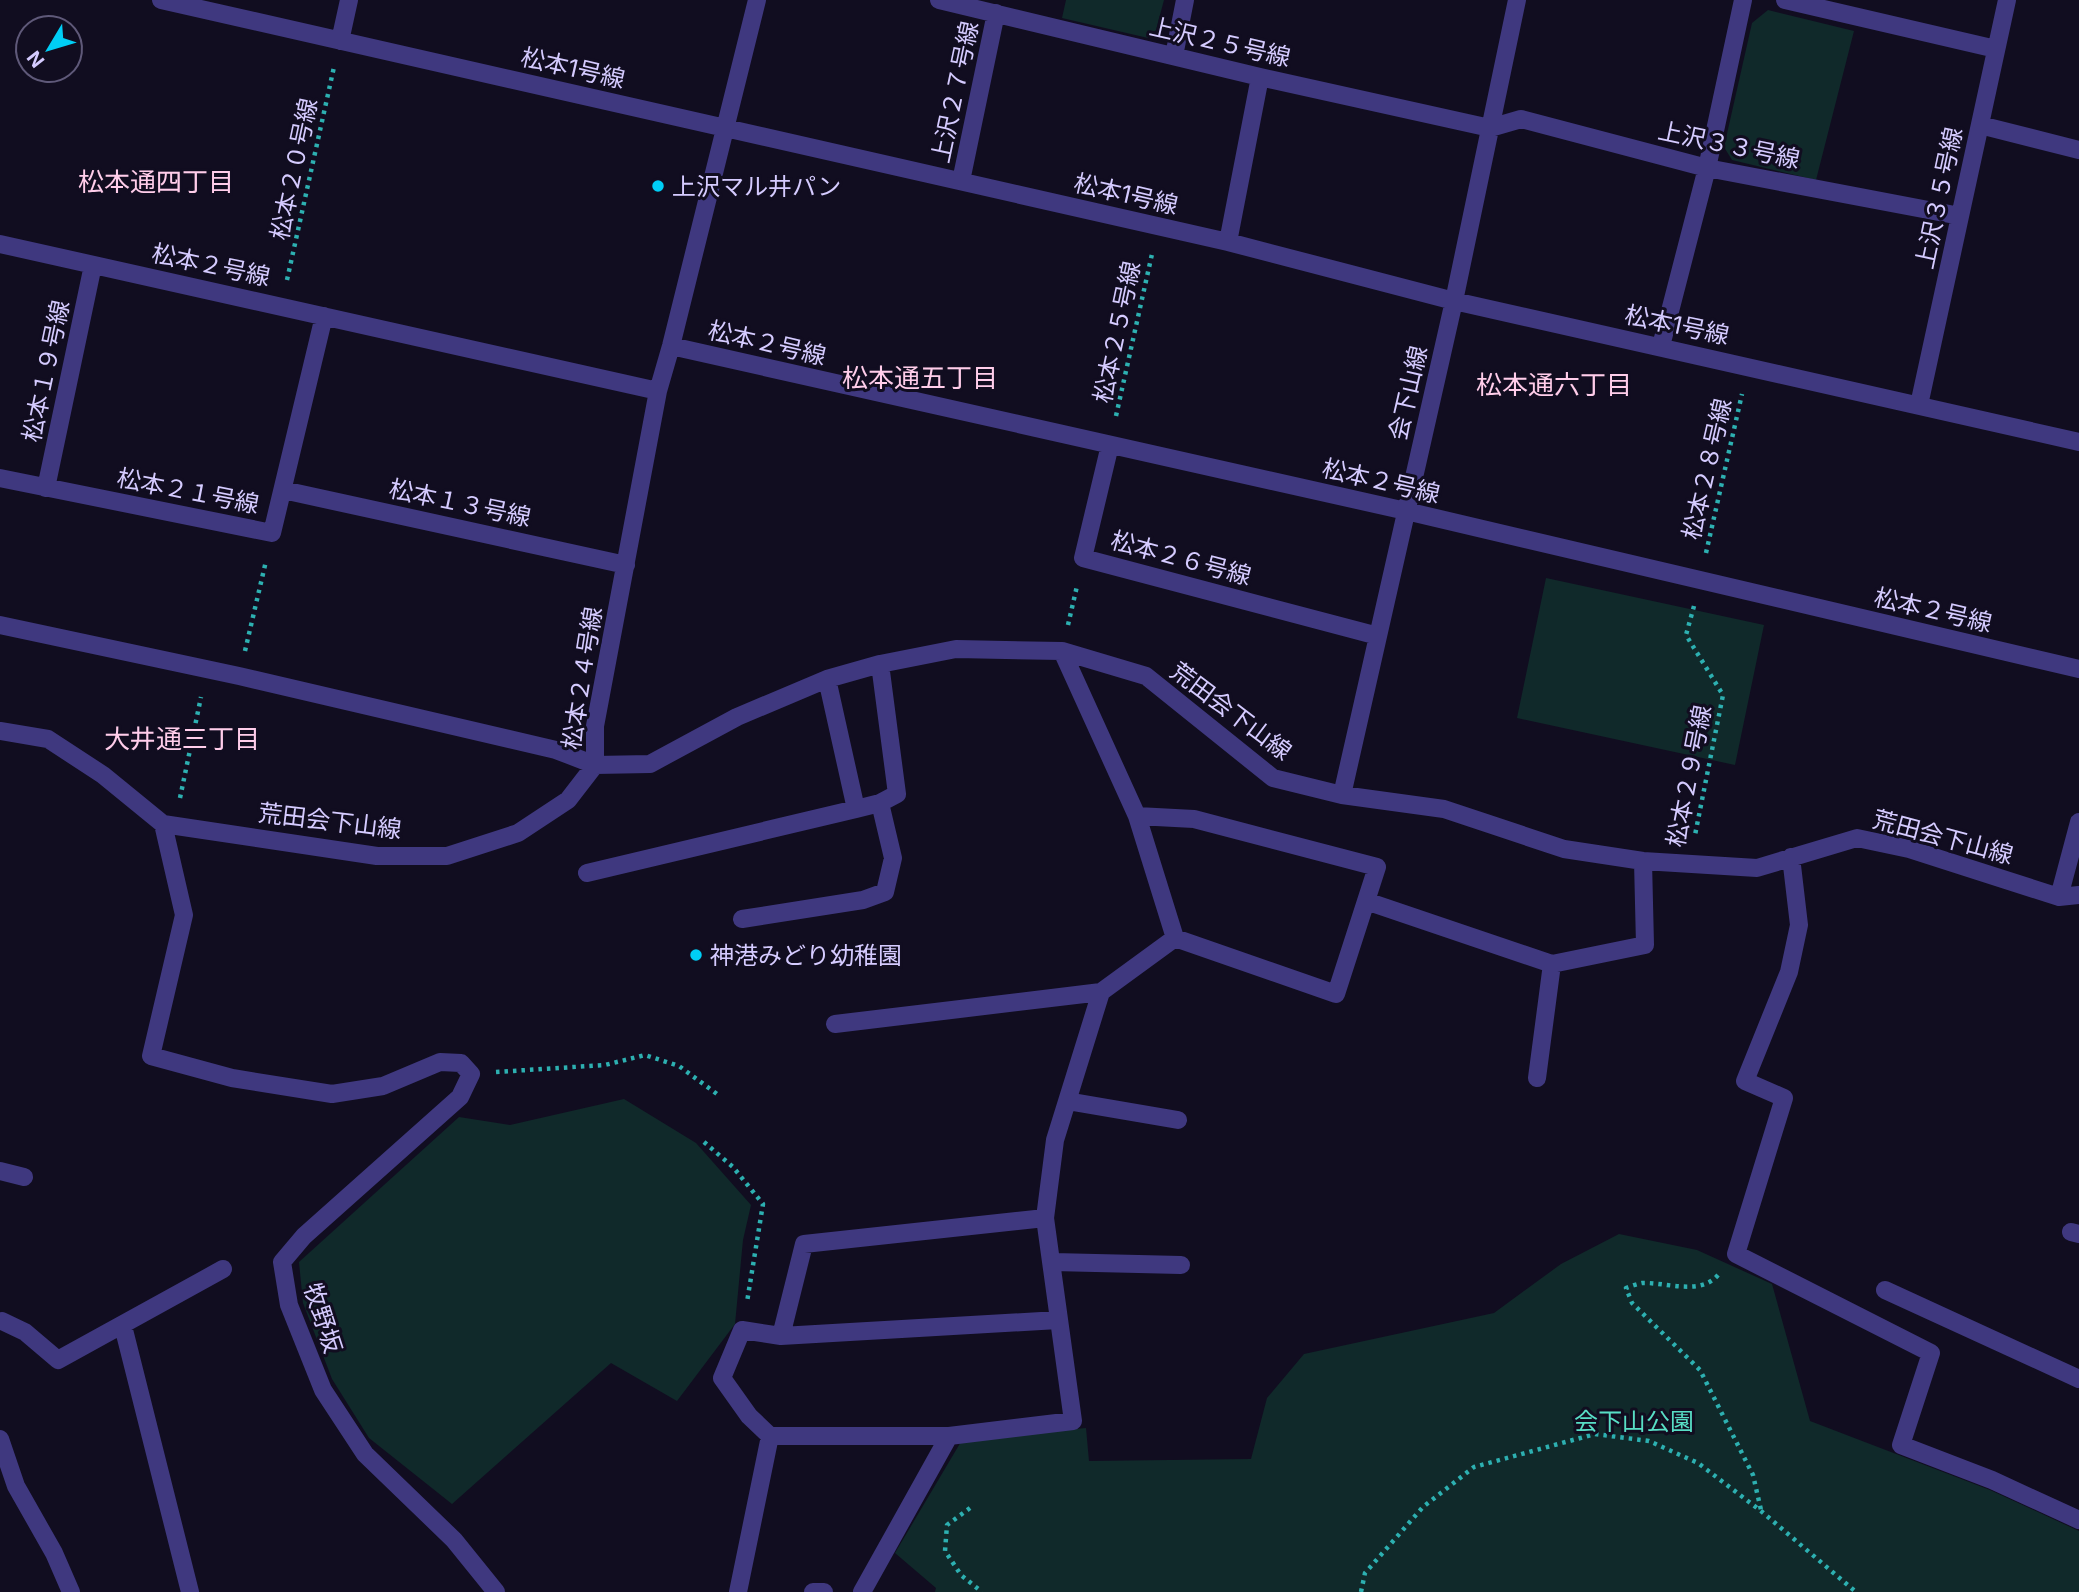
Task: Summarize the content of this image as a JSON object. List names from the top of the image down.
{
  "streets": {
    "street": [
      "上沢２５号線",
      "松本1号線",
      "上沢２７号線",
      "上沢３３号線",
      "上沢３５号線",
      "松本２号線",
      "松本１９号線",
      "会下山線",
      "松本２１号線",
      "松本１３号線",
      "松本２６号線",
      "松本２４号線",
      "荒田会下山線",
      "牧野坂"
    ],
    "path": [
      "松本２０号線",
      "松本２５号線",
      "松本２８号線",
      "松本２９号線"
    ]
  },
  "crossings": [
    ["上沢２５号線", "上沢２７号線"],
    ["上沢２５号線", "上沢３３号線"],
    ["上沢２５号線", "会下山線"],
    ["松本1号線", "上沢２７号線"],
    ["松本1号線", "松本２０号線"],
    ["松本1号線", "上沢３５号線"],
    ["松本1号線", "松本２５号線"],
    ["松本1号線", "会下山線"],
    ["松本1号線", "松本２８号線"],
    ["松本1号線", "松本２４号線"],
    ["上沢３３号線", "上沢３５号線"],
    ["上沢３３号線", "会下山線"],
    ["松本２０号線", "松本２号線"],
    ["松本２号線", "松本２５号線"],
    ["松本２号線", "松本１９号線"],
    ["松本２号線", "会下山線"],
    ["松本２号線", "松本２８号線"],
    ["松本２号線", "松本２１号線"],
    ["松本２号線", "松本２６号線"],
    ["松本２号線", "松本２４号線"],
    ["松本２号線", "松本２９号線"],
    ["松本２５号線", "松本２６号線"],
    ["松本１９号線", "松本２１号線"],
    ["会下山線", "松本２６号線"],
    ["会下山線", "荒田会下山線"],
    ["松本２８号線", "松本２９号線"],
    ["松本２１号線", "松本１３号線"],
    ["松本１３号線", "松本２４号線"],
    ["松本２４号線", "荒田会下山線"],
    ["荒田会下山線", "松本２９号線"]
  ],
  "districts": [
    "松本通四丁目",
    "松本通五丁目",
    "松本通六丁目",
    "大井通三丁目"
  ],
  "parks": ["会下山公園"],
  "places": ["上沢マル井パン", "神港みどり幼稚園"],
  "north": "bottom left"
}
